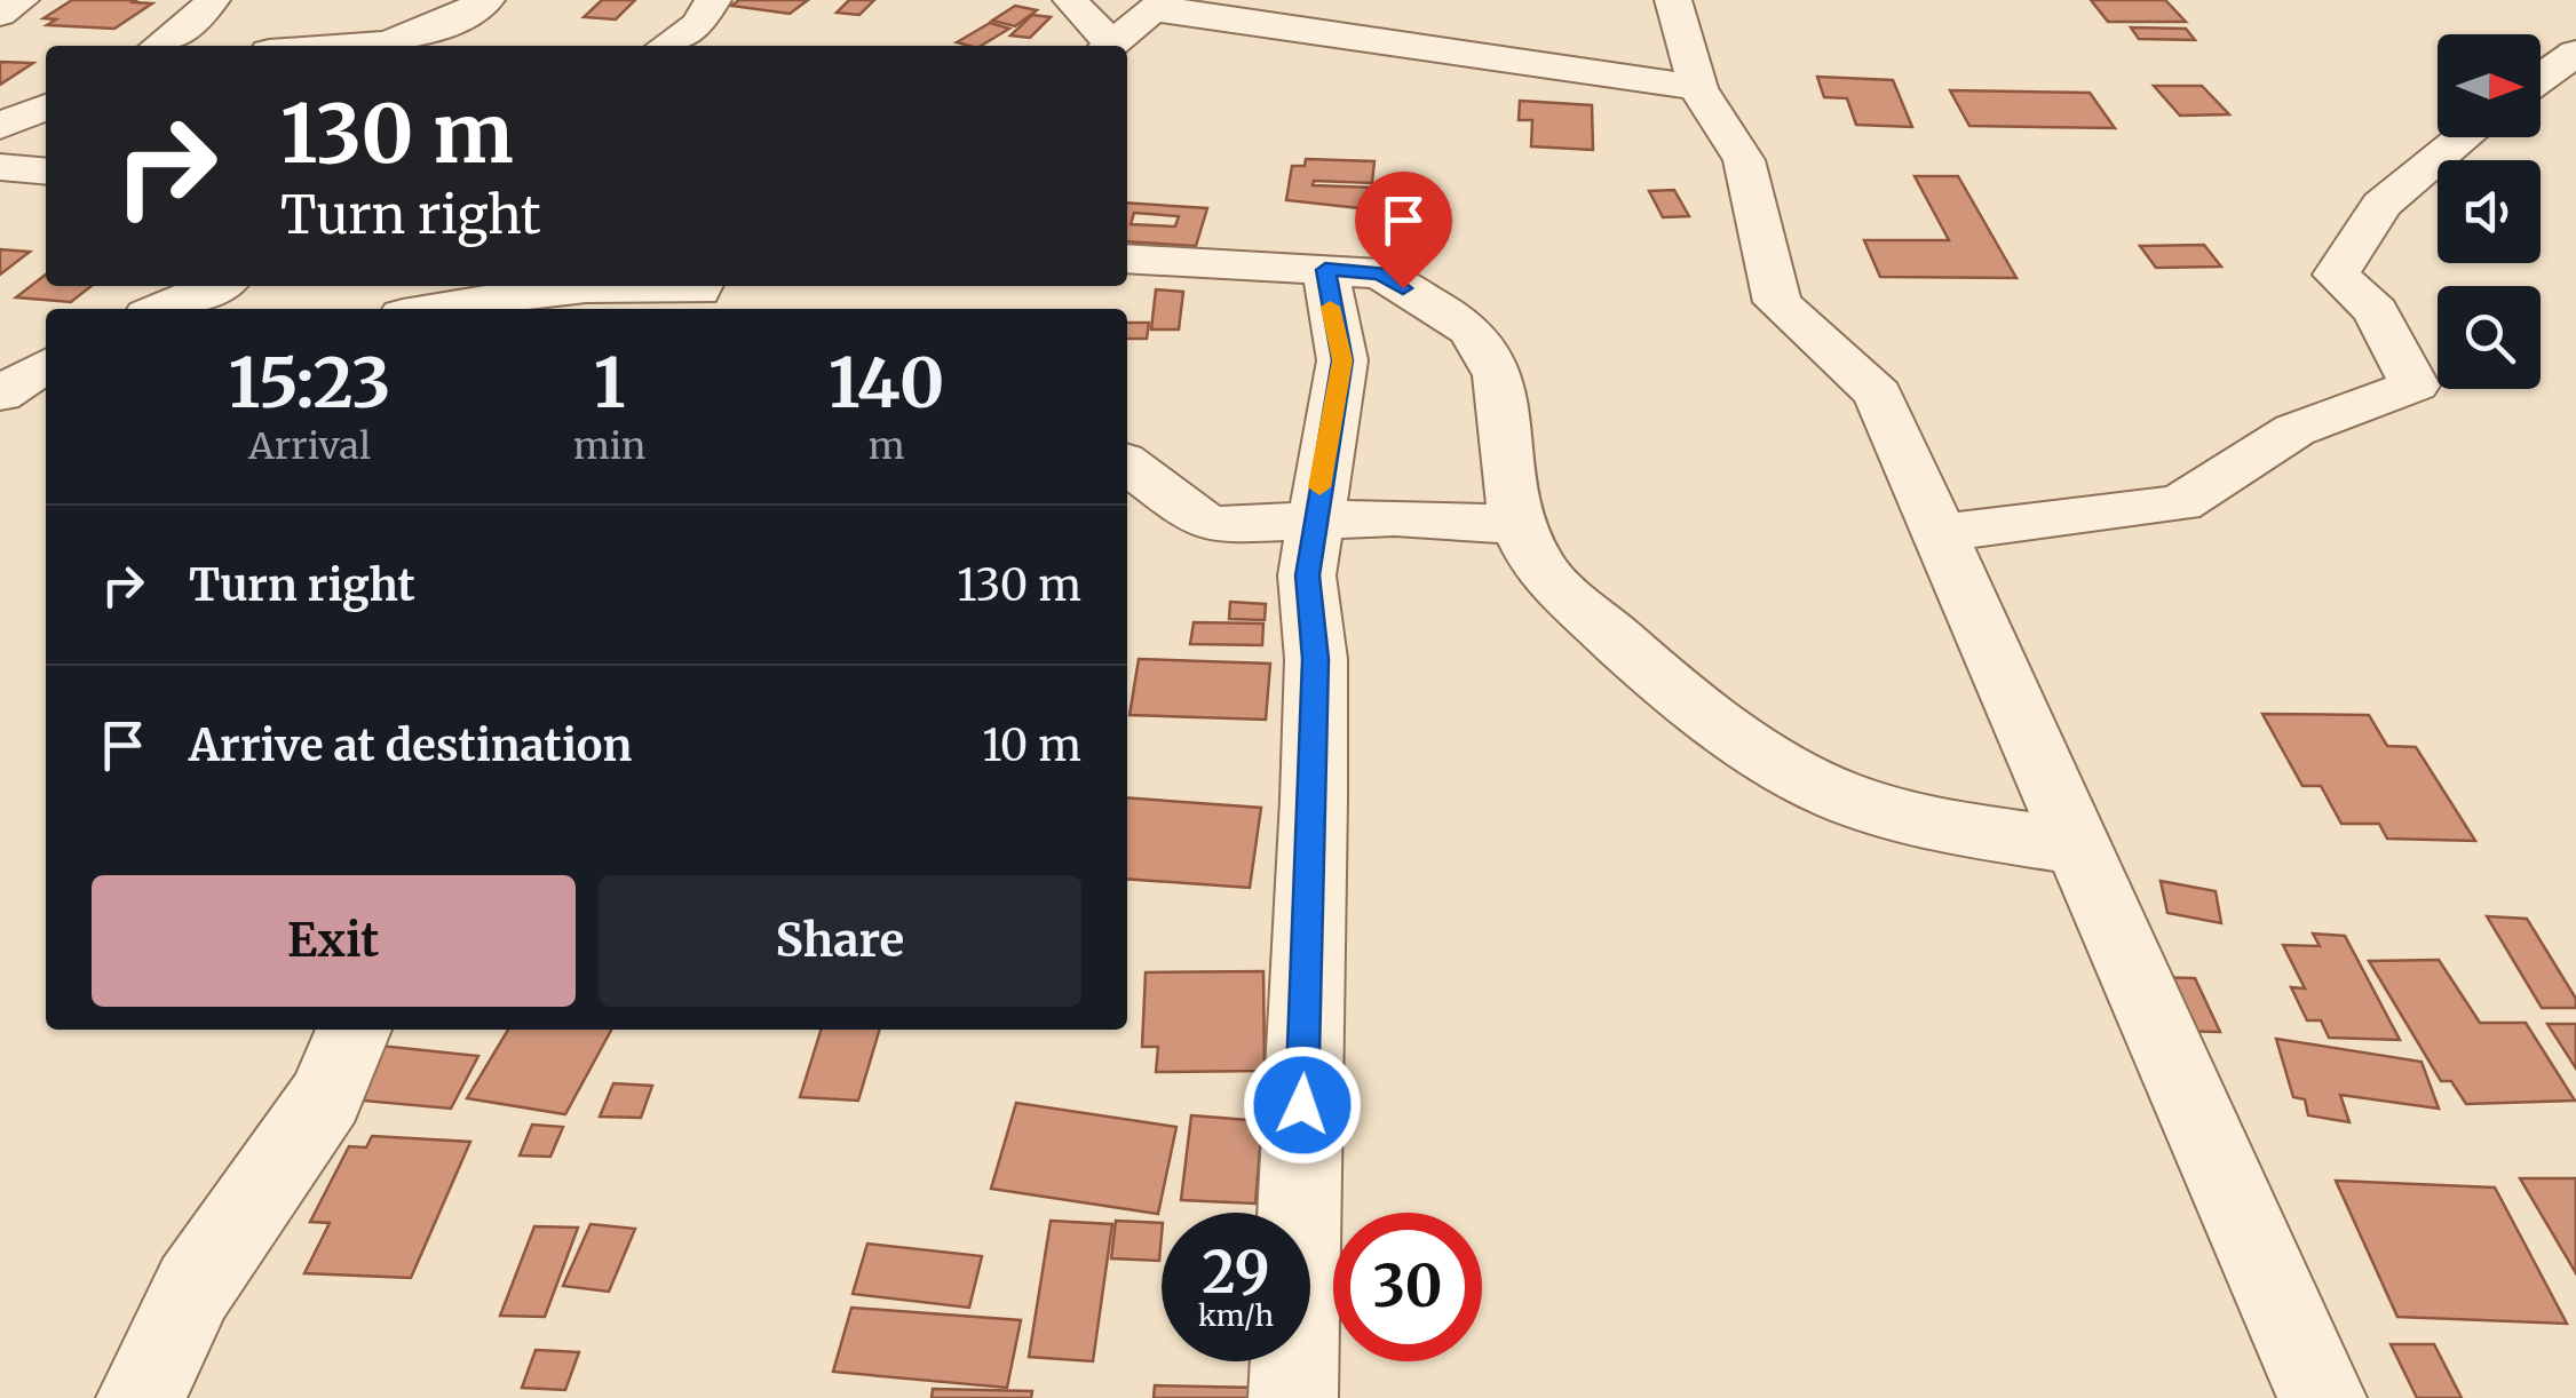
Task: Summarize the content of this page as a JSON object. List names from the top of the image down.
{
  "north": "right",
  "page": {
    "turn": ["130 m", "Turn right"],
    "eta": [
      "15:23",
      "Arrival",
      "1",
      "min",
      "140",
      "m"
    ],
    "list": [
      {
        "name": "Turn right",
        "value": "130 m"
      },
      {
        "name": "Arrive at destination",
        "value": "10 m"
      }
    ],
    "buttons": ["Exit", "Share"],
    "speed": "29 km/h",
    "limit": "30"
  }
}
